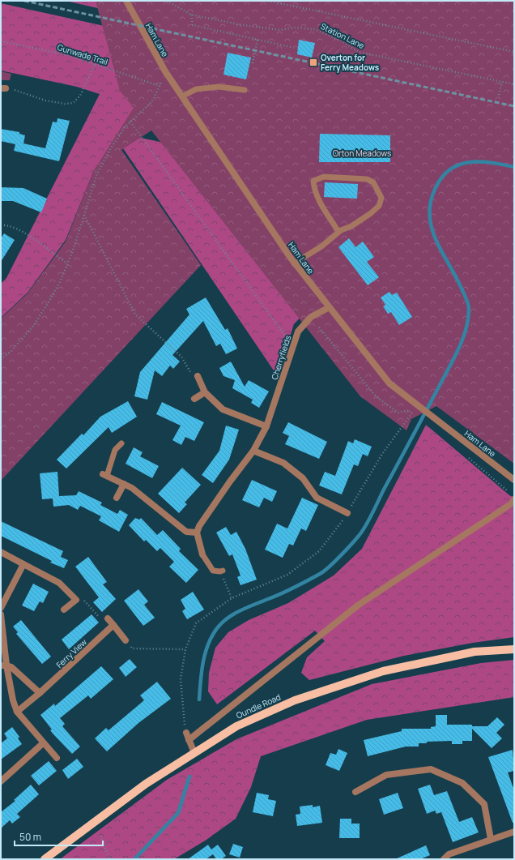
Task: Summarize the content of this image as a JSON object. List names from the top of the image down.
{
  "streets": {
    "main road": ["Oundle Road"],
    "street": ["Ham Lane", "Cherryfields", "Ferry View"],
    "path": ["Station Lane", "Gunwade Trail"]
  },
  "crossings": [
    ["Ham Lane", "Cherryfields"]
  ],
  "parks": ["Orton Meadows"],
  "places": {
    "transit": ["Overton for Ferry Meadows"]
  },
  "scale_bar": "50 m"
}
